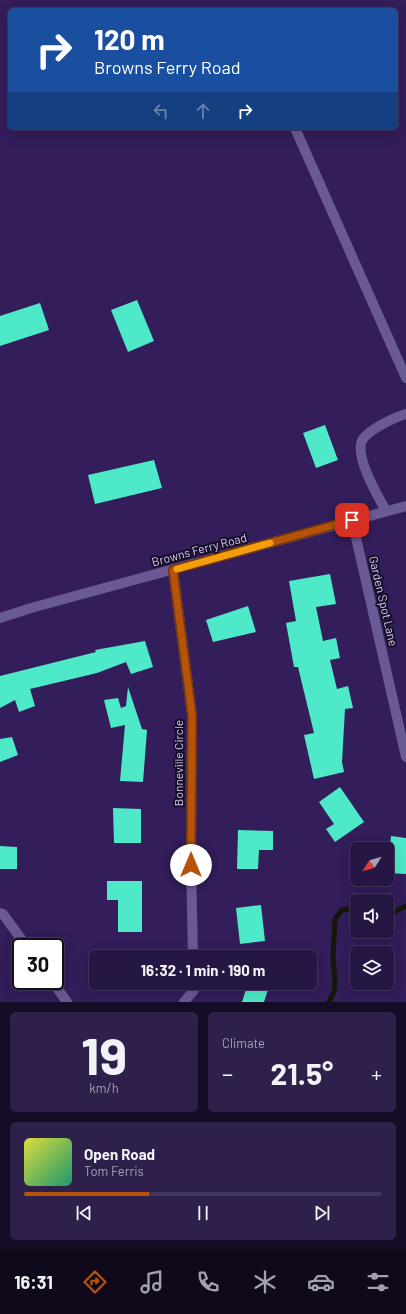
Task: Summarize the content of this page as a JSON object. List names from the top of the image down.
{
  "streets": {
    "street": ["Browns Ferry Road", "Garden Spot Lane", "Bonneville Circle"]
  },
  "crossings": [
    ["Browns Ferry Road", "Garden Spot Lane"],
    ["Browns Ferry Road", "Bonneville Circle"]
  ],
  "north": "bottom left",
  "page": {
    "turn": ["120 m", "Browns Ferry Road"],
    "limit": "30",
    "trip": "16:32 · 1 min · 190 m",
    "tile": [
      ["19", "km/h"],
      "Climate"
    ],
    "heat": ["−", "21.5°", "+"],
    "song": ["Open Road", "Tom Ferris"],
    "tabs": "16:31"
  }
}
